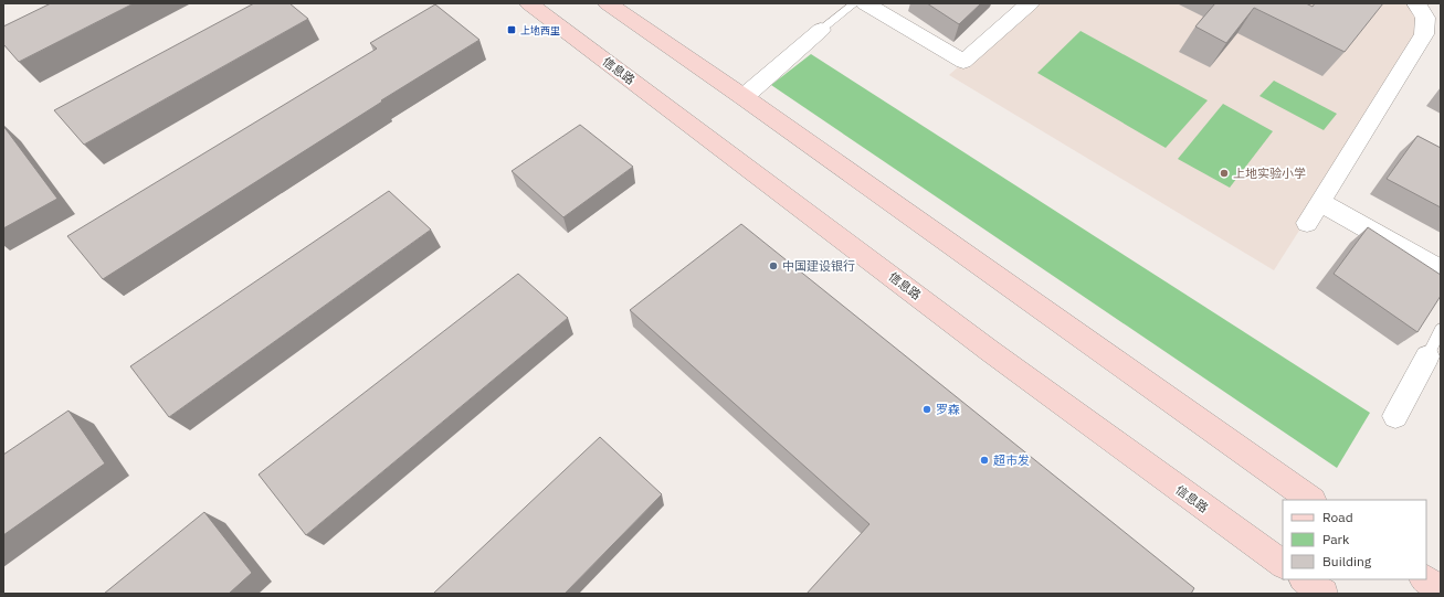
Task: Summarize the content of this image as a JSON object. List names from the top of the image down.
{
  "streets": {
    "main road": ["信息路"]
  },
  "places": {
    "transit": ["上地西里"],
    "other": [
      "上地实验小学",
      "中国建设银行",
      "罗森",
      "超市发"
    ]
  },
  "legend": ["Road", "Park", "Building"]
}
